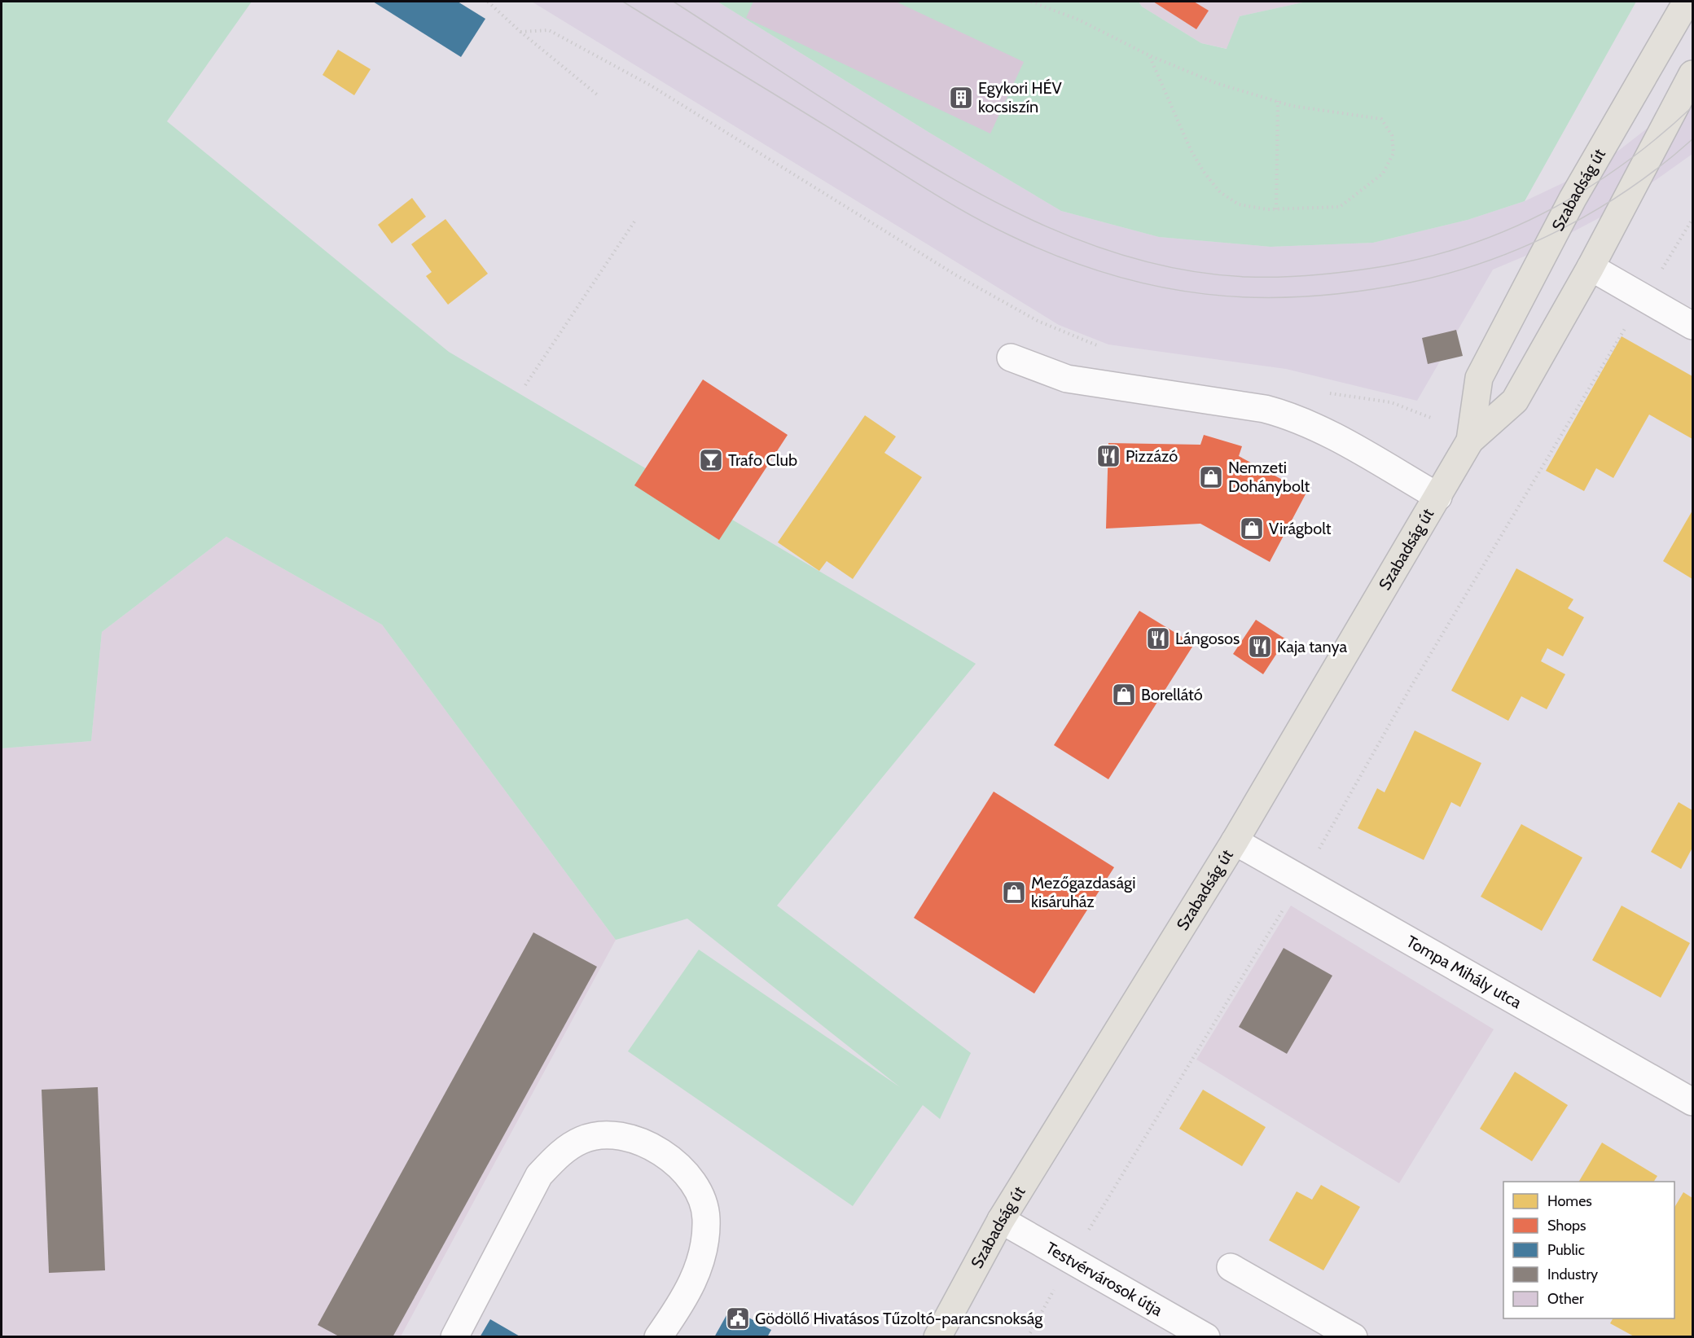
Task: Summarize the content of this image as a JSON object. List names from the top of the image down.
{
  "streets": {
    "main road": ["Szabadság út"],
    "street": ["Tompa Mihály utca", "Testvérvárosok útja"]
  },
  "crossings": [
    ["Szabadság út", "Tompa Mihály utca"],
    ["Szabadság út", "Testvérvárosok útja"]
  ],
  "places": {
    "building": ["Egykori HÉV kocsiszín"],
    "restaurant": ["Pizzázó", "Lángosos", "Kaja tanya"],
    "bar": ["Trafo Club"],
    "shop": [
      "Nemzeti Dohánybolt",
      "Virágbolt",
      "Borellátó",
      "Mezőgazdasági kisáruház"
    ],
    "public building": ["Gödöllő Hivatásos Tűzoltó-parancsnokság"]
  },
  "legend": [
    "Homes",
    "Shops",
    "Public",
    "Industry",
    "Other"
  ]
}
